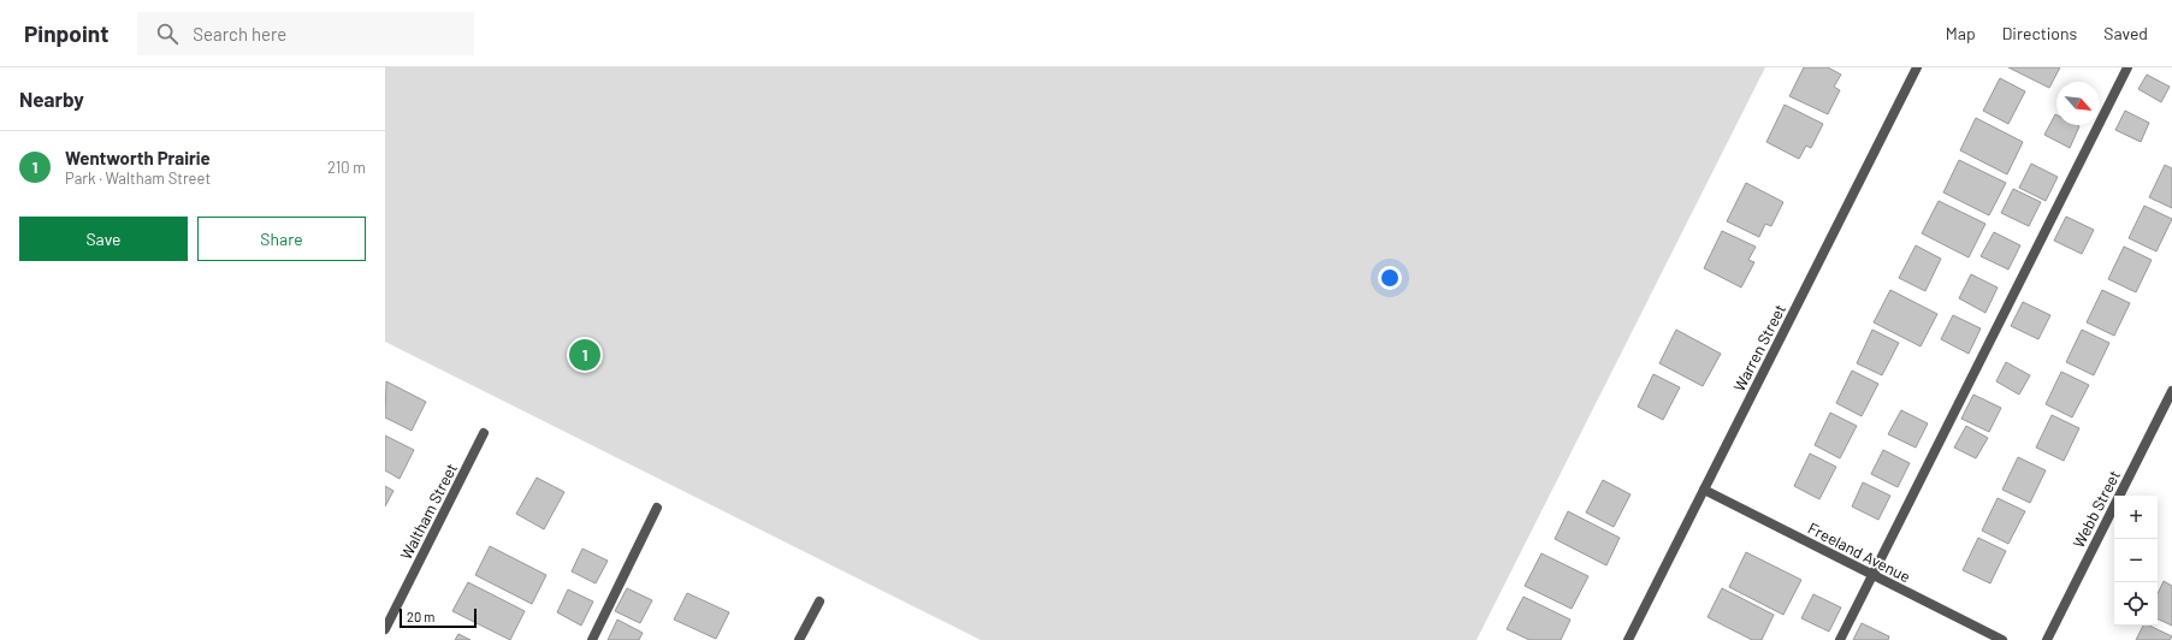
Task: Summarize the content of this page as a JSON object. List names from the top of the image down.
{
  "streets": {
    "street": [
      "Warren Street",
      "Webb Street",
      "Waltham Street",
      "Freeland Avenue"
    ]
  },
  "crossings": [
    ["Warren Street", "Freeland Avenue"]
  ],
  "scale_bar": "20 m",
  "north": "bottom right",
  "page": {
    "header": "Pinpoint",
    "search": "Search here",
    "nav": ["Map", "Directions", "Saved"],
    "heading": "Nearby",
    "list": [
      {
        "mark": "1",
        "name": "Wentworth Prairie",
        "note": "Park · Waltham Street",
        "value": "210 m"
      }
    ],
    "buttons": ["Save", "Share"],
    "pins": "1",
    "map_buttons": ["+", "−"],
    "scale": "20 m"
  }
}
